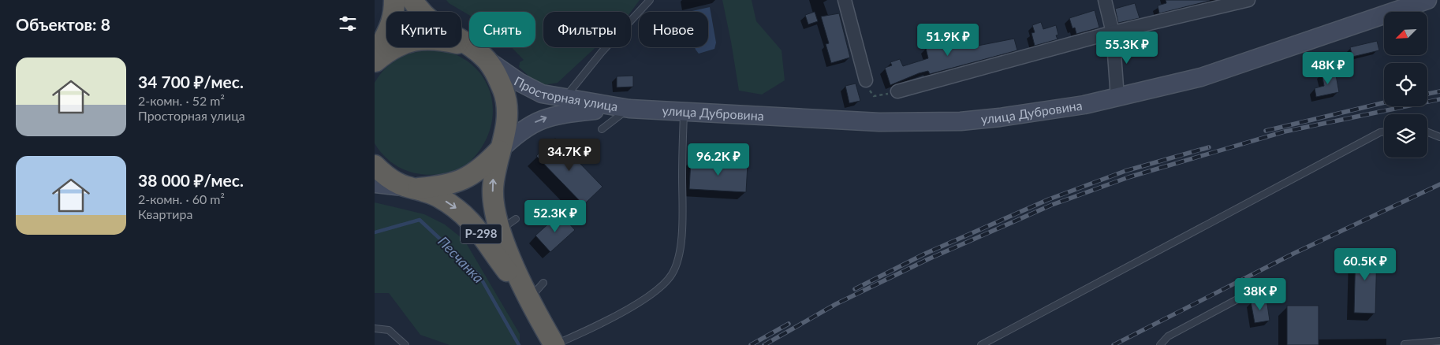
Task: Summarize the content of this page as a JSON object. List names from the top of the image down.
{
  "streets": {
    "highway": ["Р-298"],
    "main road": ["Просторная улица", "улица Дубровина"]
  },
  "crossings": [
    ["Просторная улица", "улица Дубровина"],
    ["Просторная улица", "Р-298"]
  ],
  "one_way": ["Просторная улица"],
  "water": ["Песчанка"],
  "north": "bottom left",
  "page": {
    "heading": "Объектов: 8",
    "chip": [
      "Купить",
      "Снять",
      "Фильтры",
      "Новое"
    ],
    "price": [
      "51.9K ₽",
      "55.3K ₽",
      "48K ₽",
      "34.7K ₽",
      "96.2K ₽",
      "52.3K ₽",
      "60.5K ₽",
      "38K ₽"
    ],
    "list": [
      {
        "name": "34 700 ₽/мес.",
        "note": "2-комн. · 52 m² · Просторная улица"
      },
      {
        "name": "38 000 ₽/мес.",
        "note": "2-комн. · 60 m² · Квартира"
      }
    ]
  }
}
